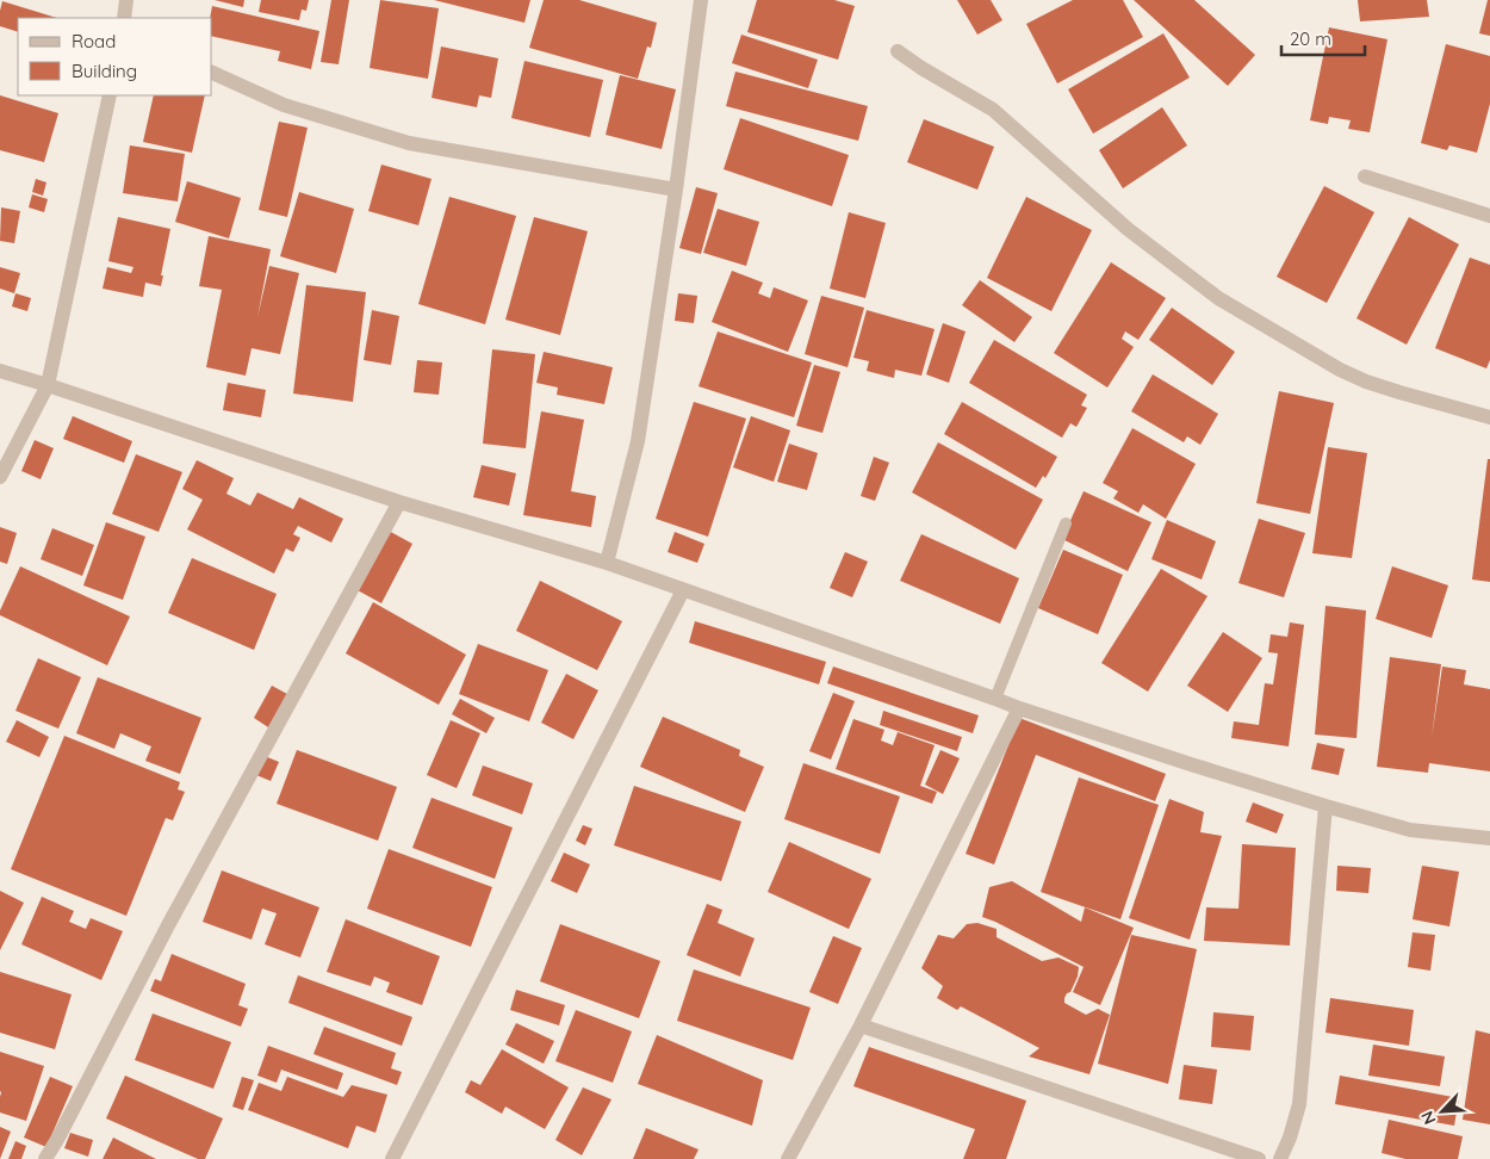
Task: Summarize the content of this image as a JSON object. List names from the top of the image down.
{
  "legend": ["Road", "Building"],
  "scale_bar": "20 m",
  "north": "bottom left"
}
